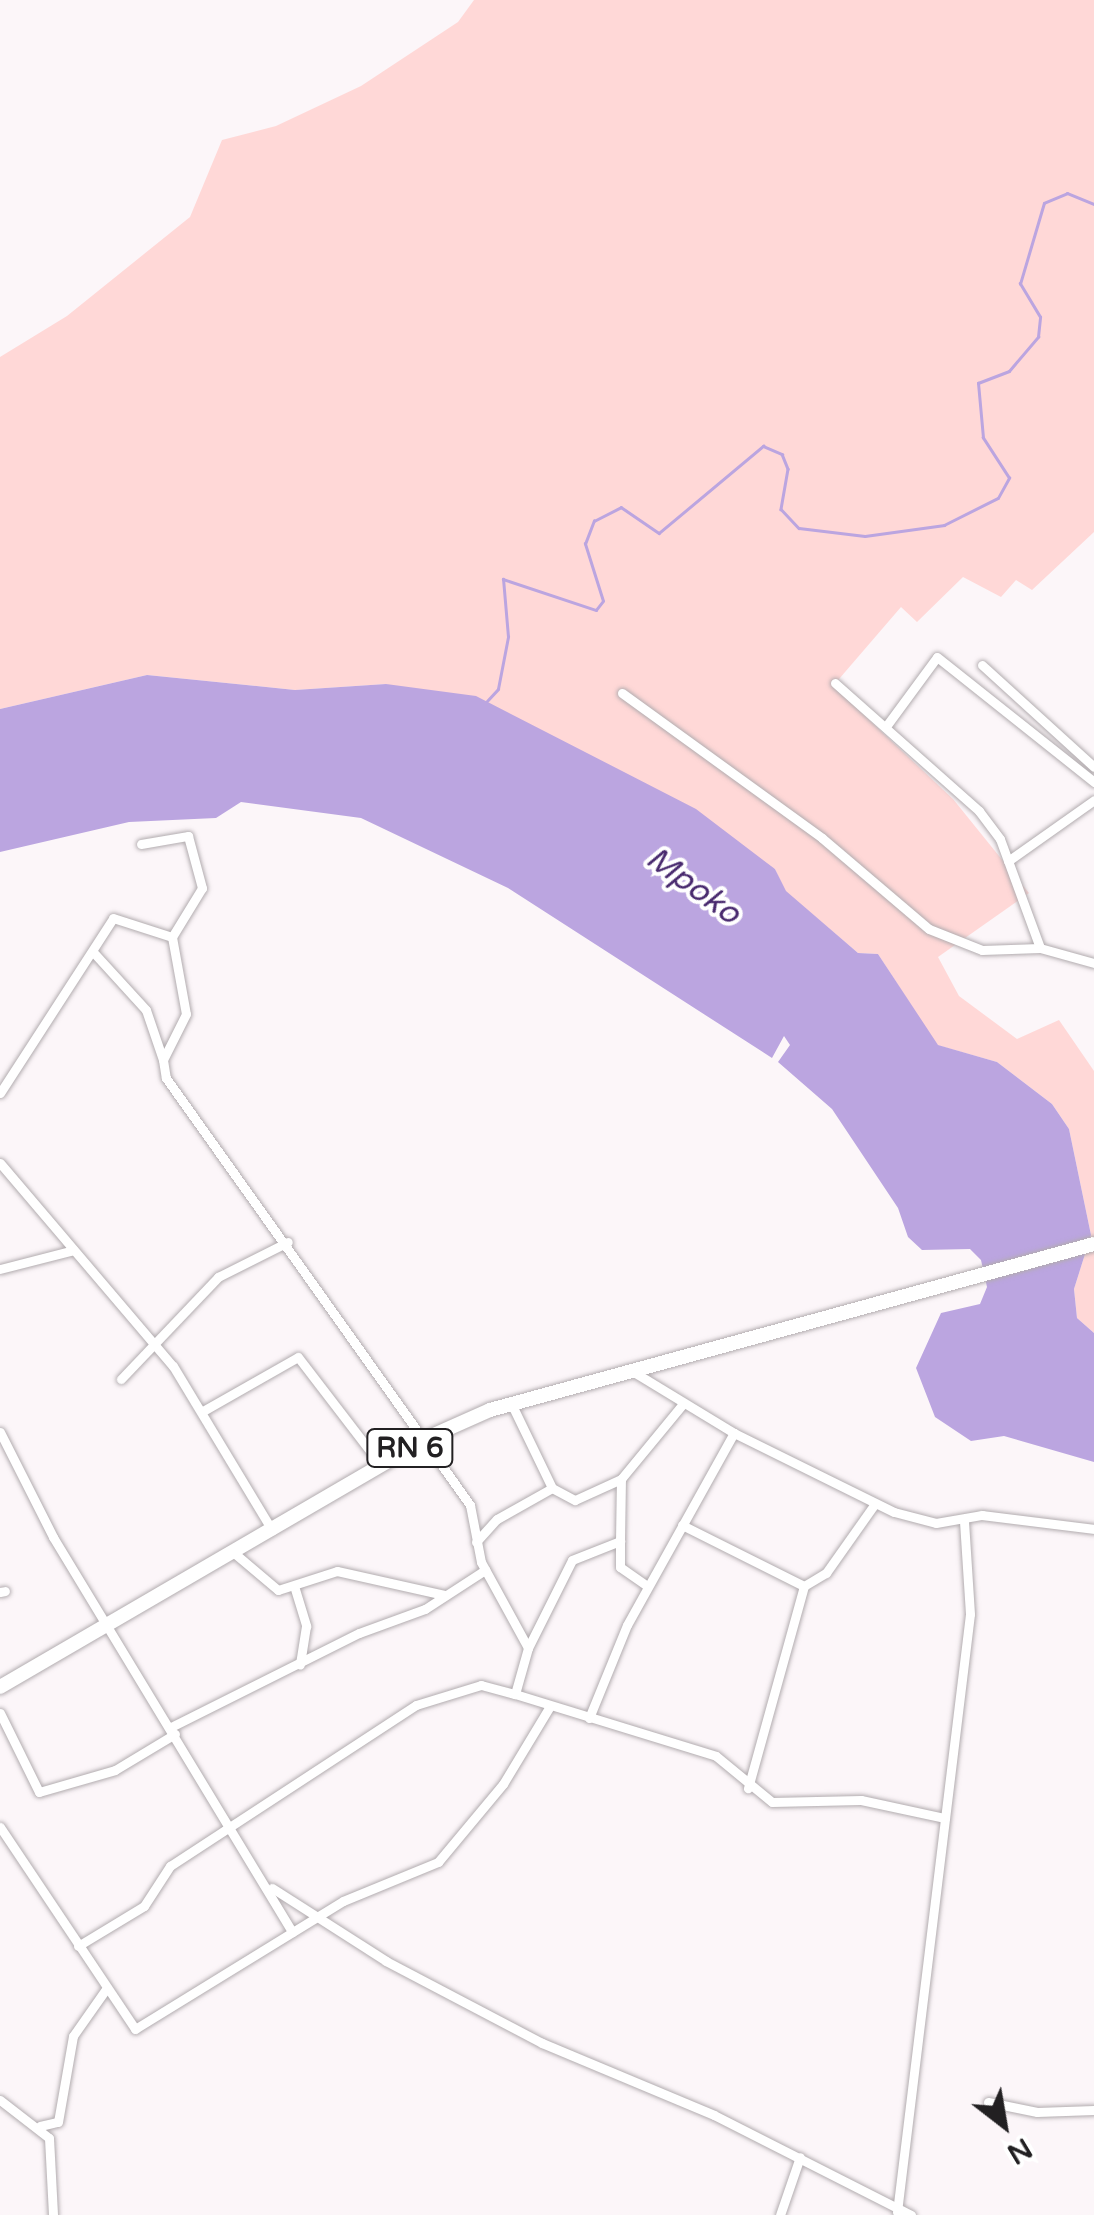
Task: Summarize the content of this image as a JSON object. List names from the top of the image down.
{
  "streets": {
    "main road": ["RN 6"]
  },
  "water": ["Mpoko"],
  "north": "bottom right"
}
